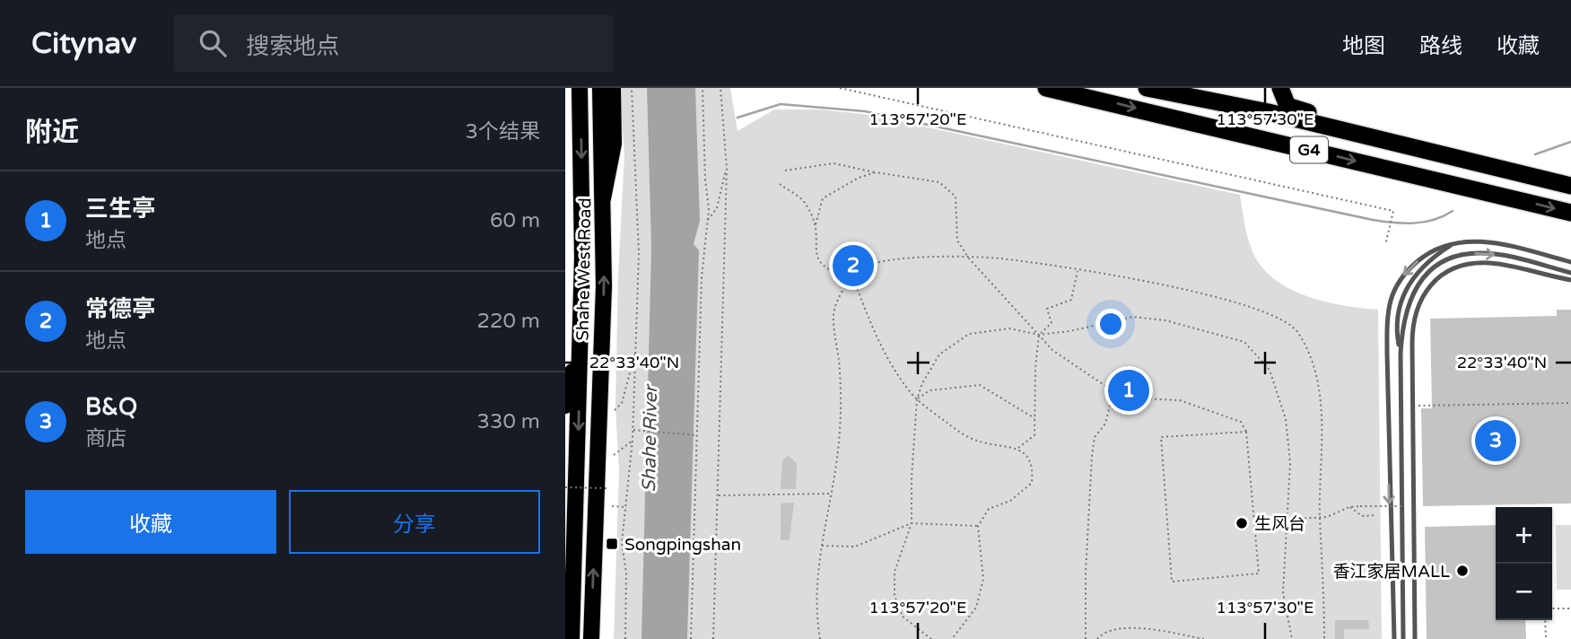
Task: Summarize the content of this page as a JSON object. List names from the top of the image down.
{
  "streets": {
    "highway": ["G4"],
    "main road": ["Shahe West Road"]
  },
  "water": ["Shahe River"],
  "places": {
    "other": ["生风台", "香江家居MALL"],
    "transit": ["Songpingshan"]
  },
  "page": {
    "header": "Citynav",
    "search": "搜索地点",
    "nav": ["地图", "路线", "收藏"],
    "heading": ["附近", "3个结果"],
    "list": [
      {
        "mark": "1",
        "name": "三生亭",
        "note": "地点",
        "value": "60 m"
      },
      {
        "mark": "2",
        "name": "常德亭",
        "note": "地点",
        "value": "220 m"
      },
      {
        "mark": "3",
        "name": "B&Q",
        "note": "商店",
        "value": "330 m"
      }
    ],
    "pins": ["2", "1", "3"],
    "buttons": ["收藏", "分享"],
    "map_buttons": ["+", "−"]
  },
  "coordinates": ["113°57'20\"E", "113°57'30\"E", "22°33'40\"N"]
}
